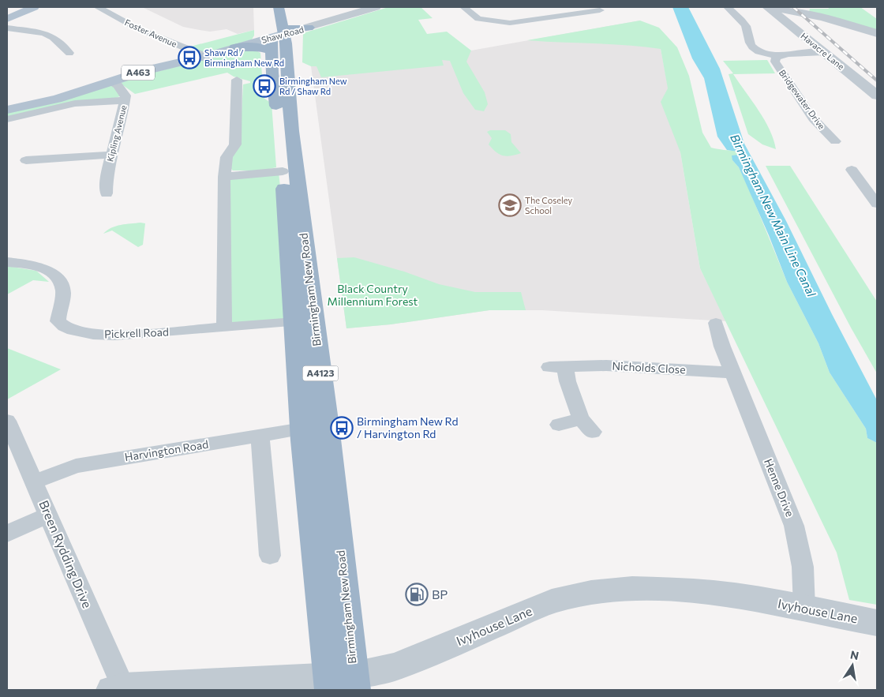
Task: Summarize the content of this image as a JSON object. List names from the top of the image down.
{
  "streets": {
    "highway": ["Birmingham New Road", "A4123"],
    "main road": ["Shaw Road", "A463"],
    "street": [
      "Foster Avenue",
      "Havacre Lane",
      "Bridgewater Drive",
      "Kipling Avenue",
      "Pickrell Road",
      "Nicholds Close",
      "Harvington Road",
      "Henne Drive",
      "Breen Rydding Drive",
      "Ivyhouse Lane"
    ]
  },
  "crossings": [
    ["Foster Avenue", "Shaw Road"],
    ["Shaw Road", "Kipling Avenue"],
    ["Shaw Road", "Birmingham New Road"],
    ["Havacre Lane", "Bridgewater Drive"],
    ["Birmingham New Road", "Pickrell Road"],
    ["Birmingham New Road", "Harvington Road"],
    ["Birmingham New Road", "Ivyhouse Lane"],
    ["Nicholds Close", "Henne Drive"],
    ["Harvington Road", "Breen Rydding Drive"],
    ["Henne Drive", "Ivyhouse Lane"],
    ["Breen Rydding Drive", "Ivyhouse Lane"]
  ],
  "water": ["Birmingham New Main Line Canal"],
  "parks": ["Black Country Millennium Forest"],
  "places": {
    "bus stop": ["Shaw Rd / Birmingham New Rd", "Birmingham New Rd / Shaw Rd", "Birmingham New Rd / Harvington Rd"],
    "school or university": ["The Coseley School"],
    "fuel station": ["BP"]
  },
  "north": "top"
}
